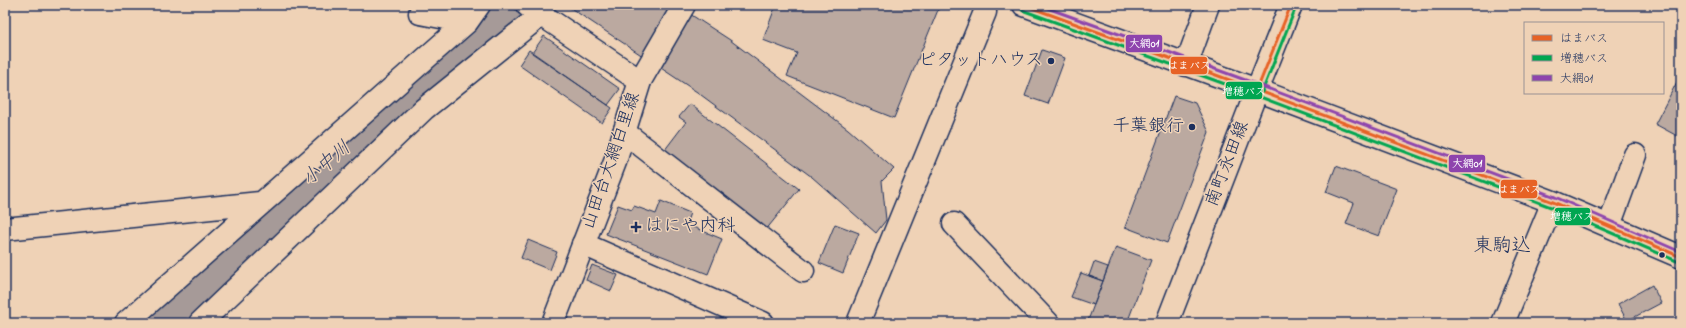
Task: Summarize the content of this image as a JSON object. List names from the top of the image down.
{
  "streets": {
    "street": ["山田台大網白里線", "南町永田線"]
  },
  "districts": ["東駒込"],
  "water": ["小中川"],
  "places": {
    "other": ["ピタットハウス", "千葉銀行"],
    "health": ["はにや内科"]
  },
  "lines": ["transit line はまバス", "transit line 大網01", "transit line 増穂バス"],
  "legend": ["はまバス", "増穂バス", "大網01"]
}
